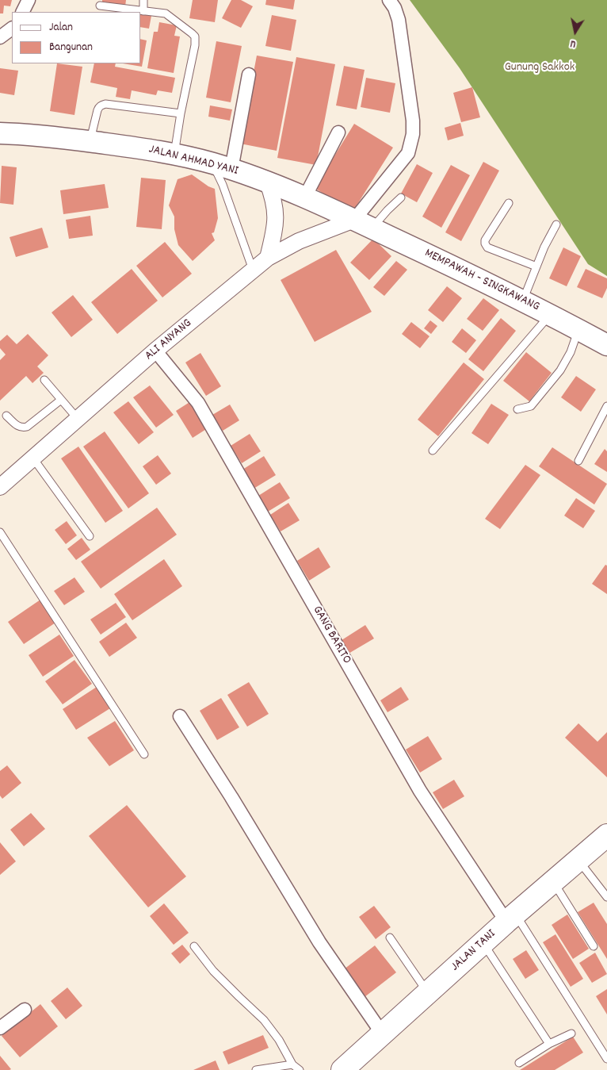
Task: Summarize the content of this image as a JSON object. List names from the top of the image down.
{
  "streets": {
    "highway": ["JALAN TANI"],
    "main road": ["JALAN AHMAD YANI", "MEMPAWAH - SINGKAWANG"],
    "street": ["ALI ANYANG", "GANG BARITO"]
  },
  "crossings": [
    ["JALAN AHMAD YANI", "MEMPAWAH - SINGKAWANG"],
    ["JALAN AHMAD YANI", "ALI ANYANG"],
    ["MEMPAWAH - SINGKAWANG", "ALI ANYANG"],
    ["ALI ANYANG", "GANG BARITO"],
    ["GANG BARITO", "JALAN TANI"]
  ],
  "parks": ["Gunung Sakkok"],
  "legend": ["Jalan", "Bangunan"],
  "north": "bottom"
}
